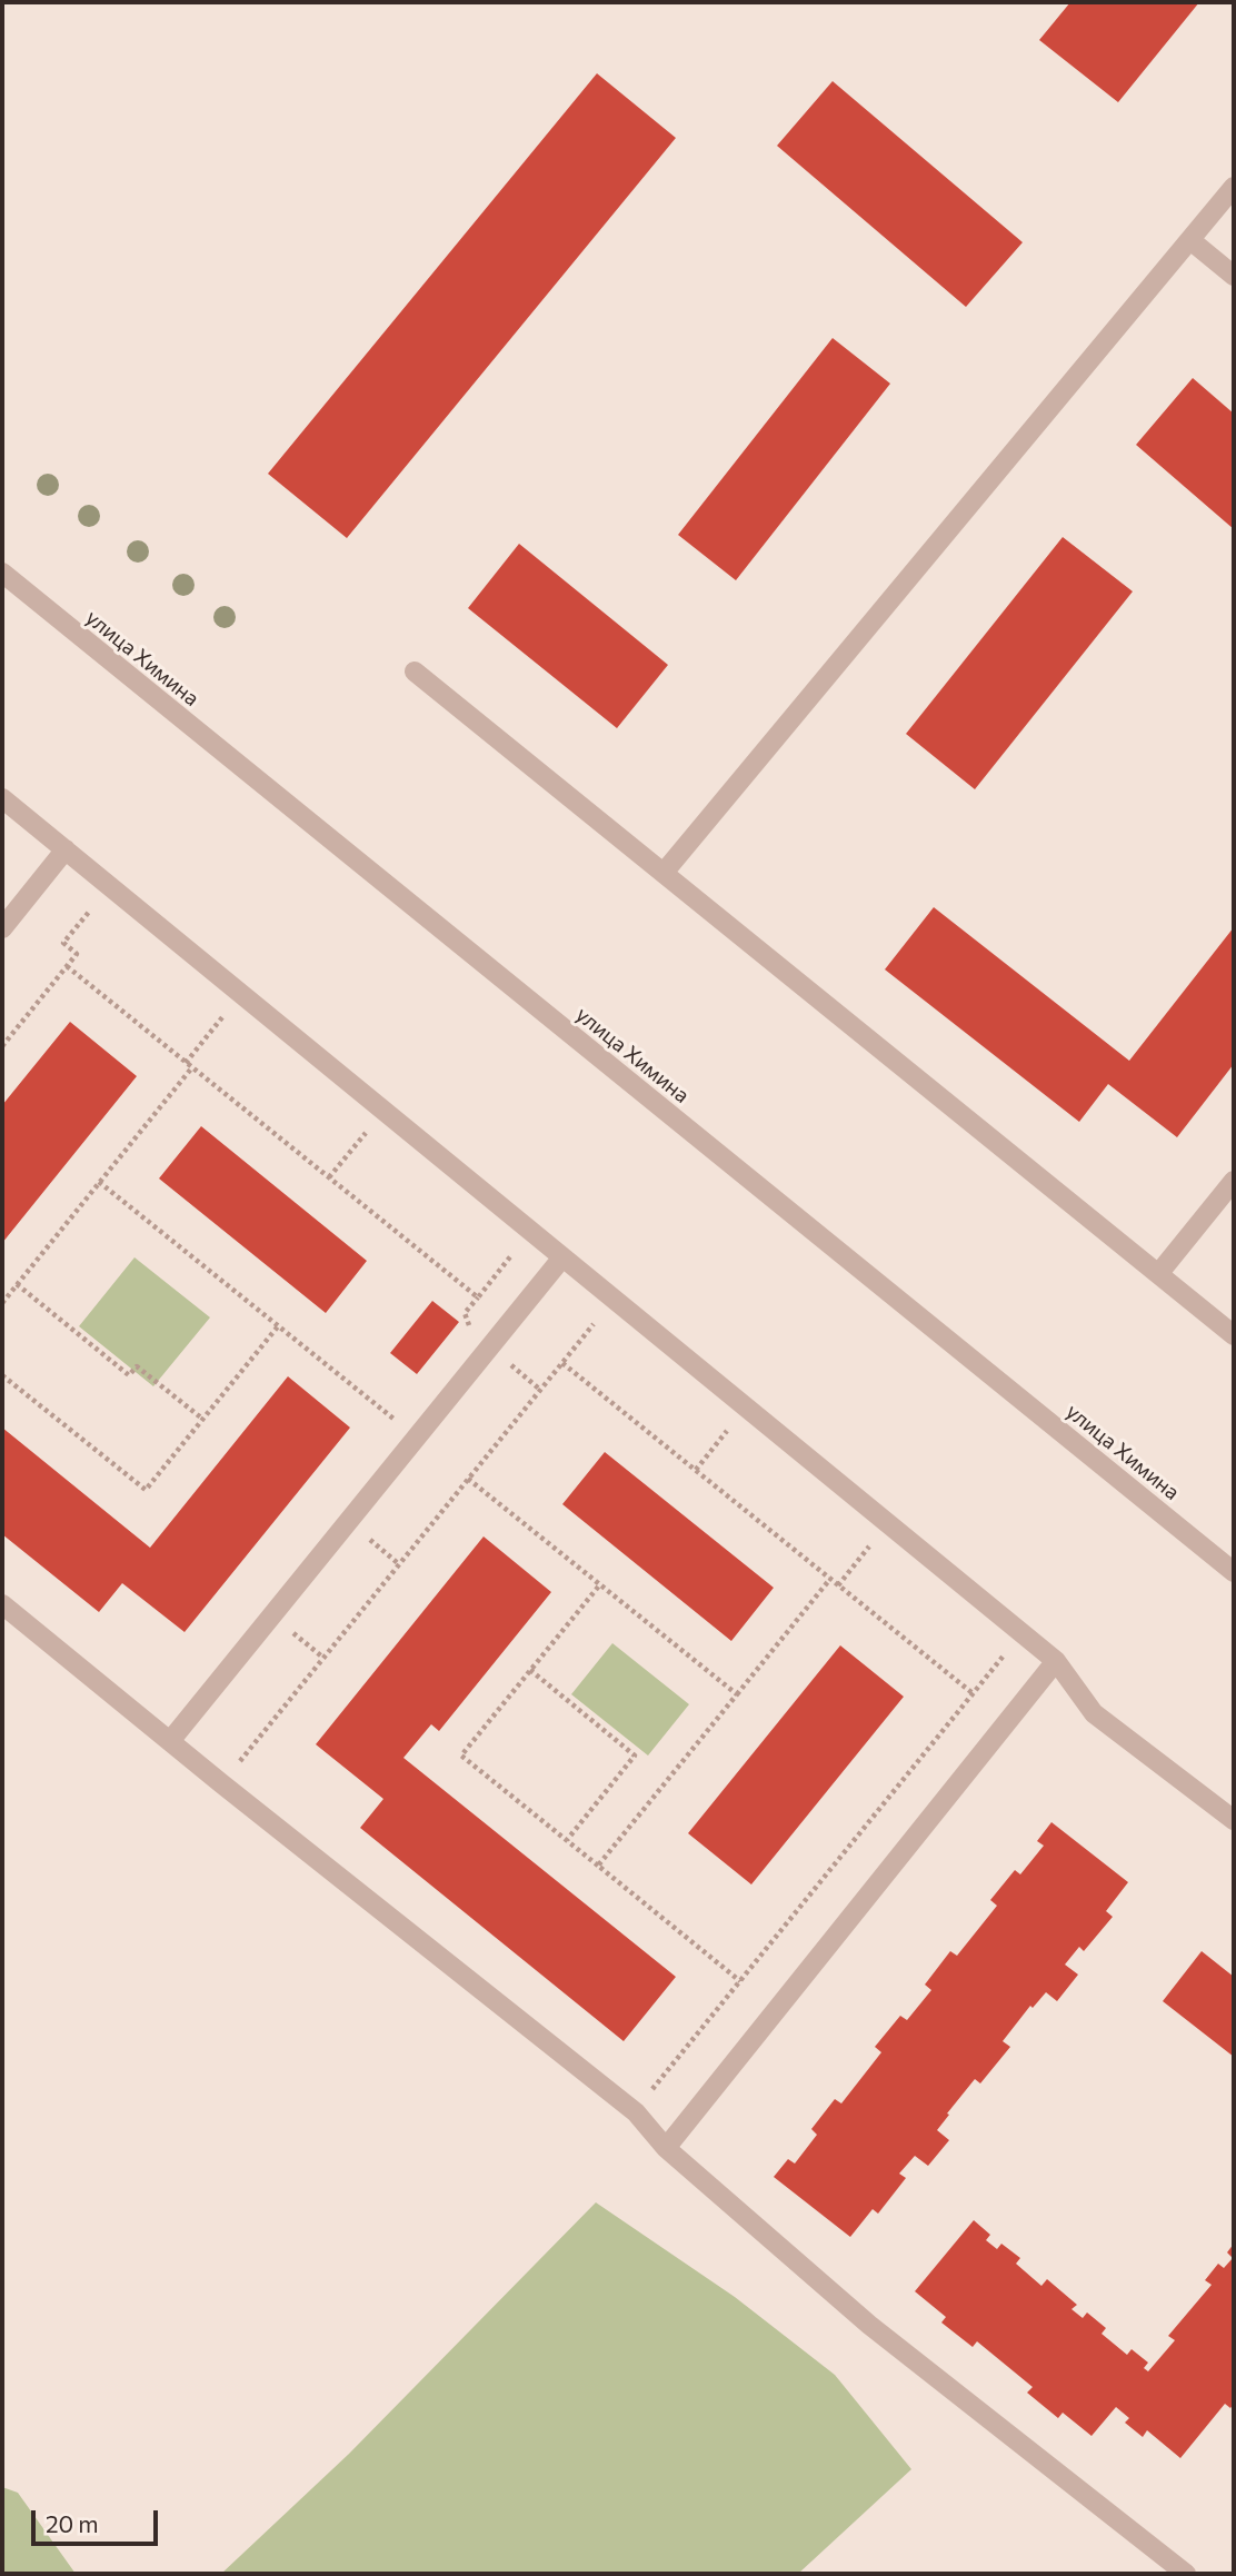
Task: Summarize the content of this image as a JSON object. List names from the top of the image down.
{
  "streets": {
    "street": ["улица Химина"]
  },
  "scale_bar": "20 m"
}
